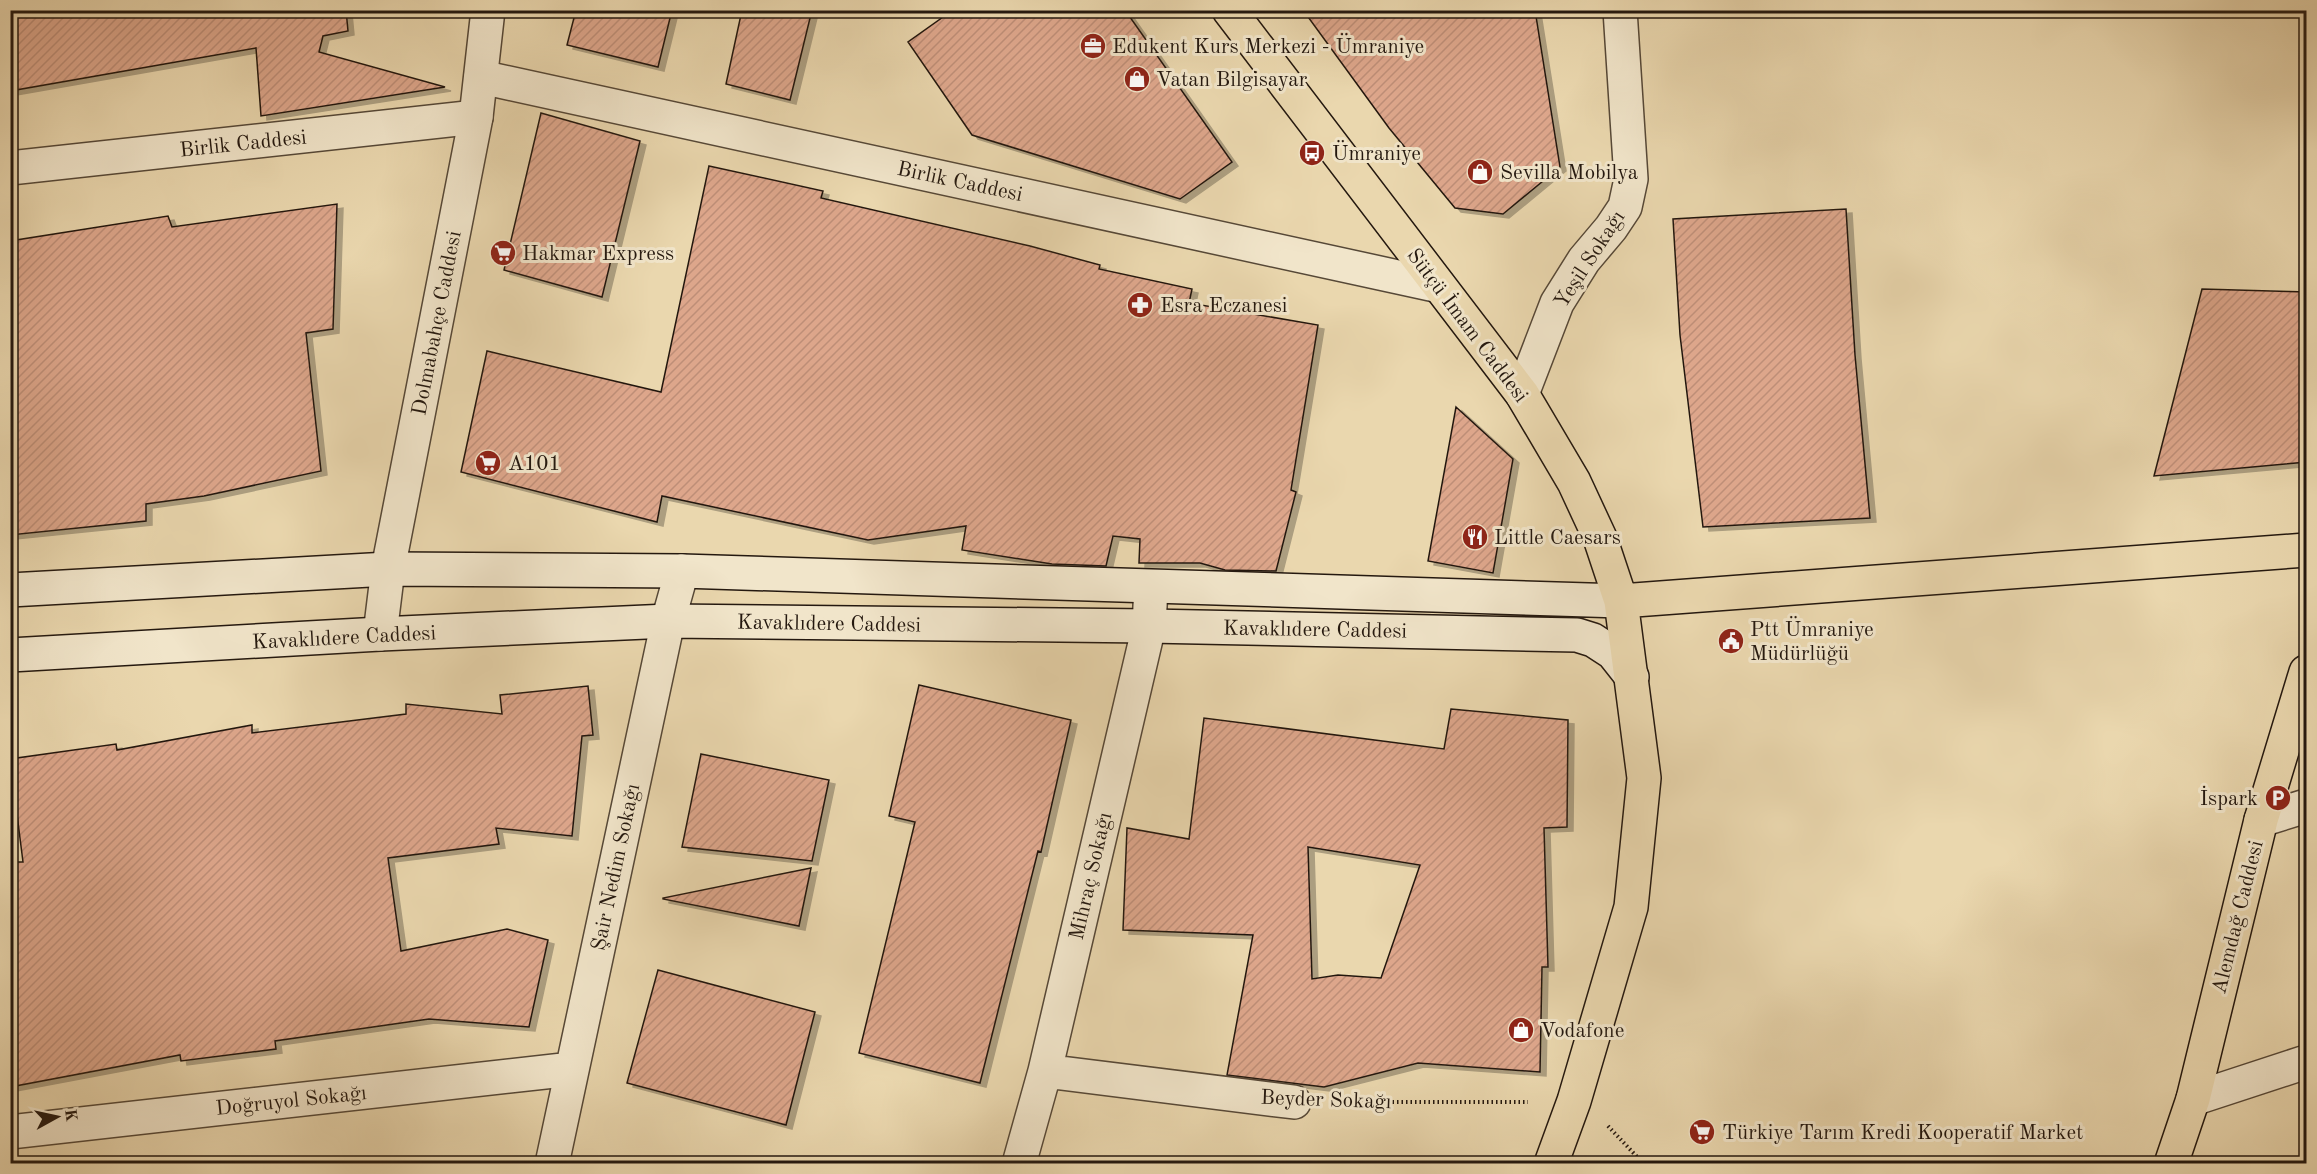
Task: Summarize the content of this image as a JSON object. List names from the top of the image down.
{
  "streets": {
    "main road": ["Sütçü İmam Caddesi", "Alemdağ Caddesi"],
    "street": [
      "Birlik Caddesi",
      "Yeşil Sokağı",
      "Dolmabahçe Caddesi",
      "Kavaklıdere Caddesi",
      "Şair Nedim Sokağı",
      "Mihraç Sokağı",
      "Beyder Sokağı",
      "Doğruyol Sokağı"
    ]
  },
  "crossings": [
    ["Birlik Caddesi", "Dolmabahçe Caddesi"],
    ["Birlik Caddesi", "Sütçü İmam Caddesi"],
    ["Yeşil Sokağı", "Sütçü İmam Caddesi"],
    ["Dolmabahçe Caddesi", "Kavaklıdere Caddesi"],
    ["Sütçü İmam Caddesi", "Kavaklıdere Caddesi"],
    ["Sütçü İmam Caddesi", "Beyder Sokağı"],
    ["Kavaklıdere Caddesi", "Şair Nedim Sokağı"],
    ["Kavaklıdere Caddesi", "Mihraç Sokağı"],
    ["Şair Nedim Sokağı", "Doğruyol Sokağı"],
    ["Mihraç Sokağı", "Beyder Sokağı"]
  ],
  "places": {
    "office": ["Edukent Kurs Merkezi - Ümraniye"],
    "shop": ["Vatan Bilgisayar", "Sevilla Mobilya", "Vodafone"],
    "bus stop": ["Ümraniye"],
    "supermarket": ["Hakmar Express", "A101", "Türkiye Tarım Kredi Kooperatif Market"],
    "pharmacy": ["Esra Eczanesi"],
    "restaurant": ["Little Caesars"],
    "public building": ["Ptt Ümraniye Müdürlüğü"],
    "parking": ["İspark"]
  },
  "north": "right"
}
